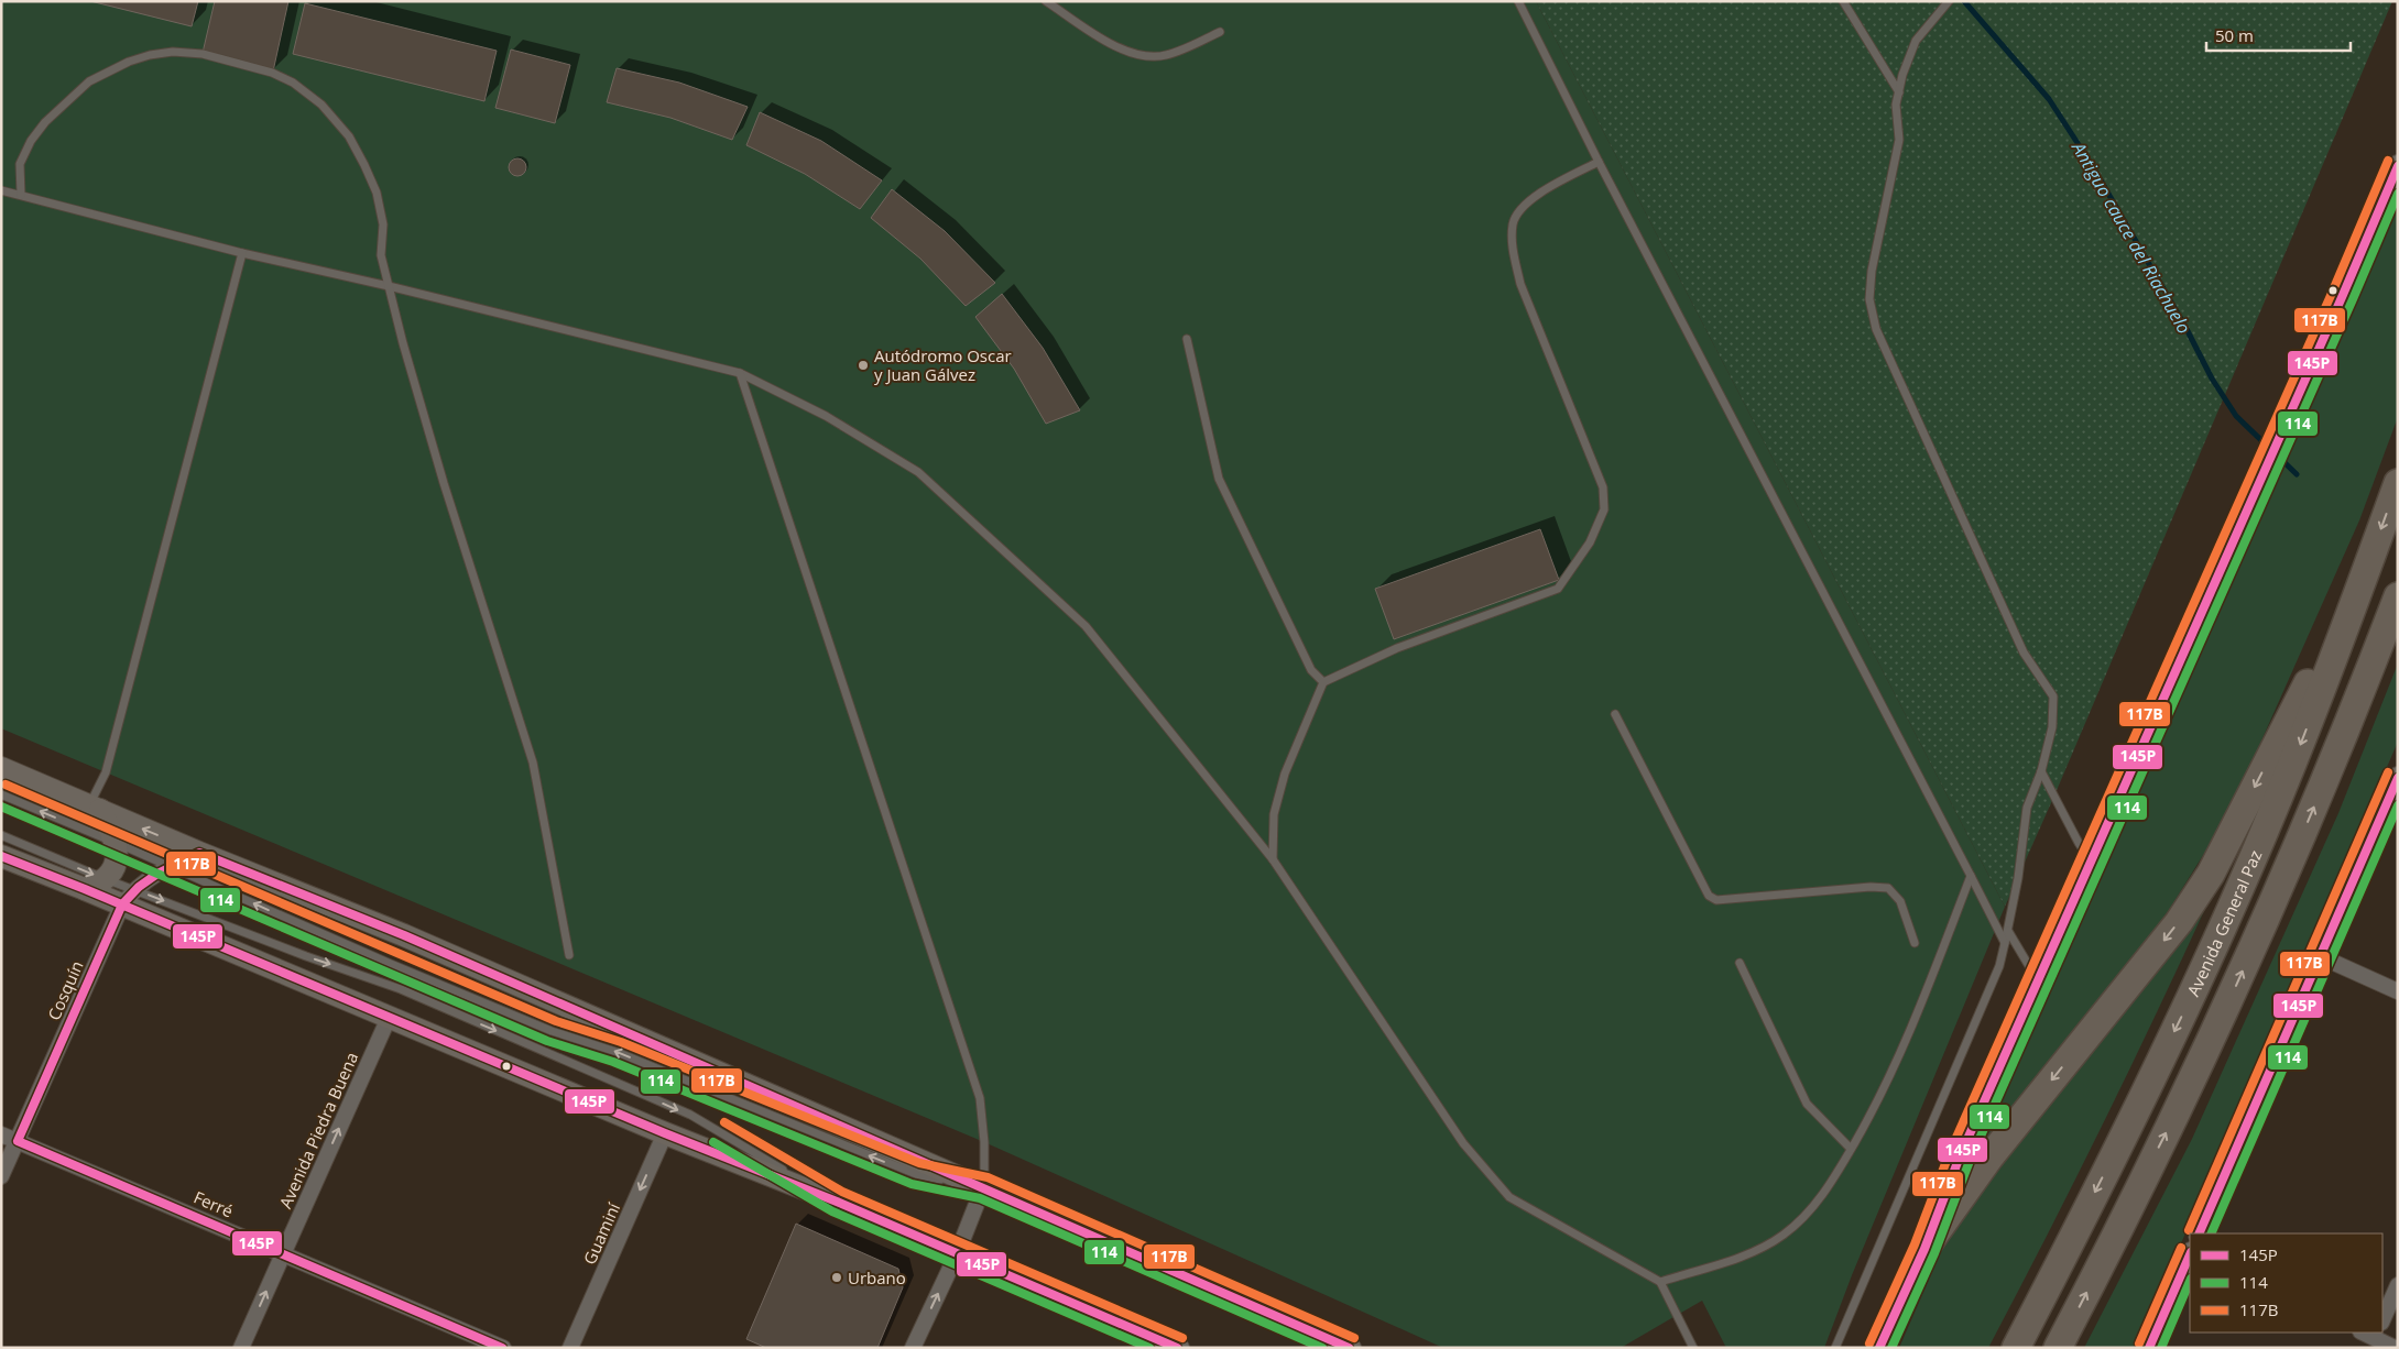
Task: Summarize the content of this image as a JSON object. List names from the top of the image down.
{
  "streets": {
    "highway": ["Avenida General Paz"],
    "street": [
      "Cosquín",
      "Avenida Piedra Buena",
      "Ferré",
      "Guaminí"
    ]
  },
  "crossings": [
    ["Cosquín", "Ferré"],
    ["Avenida Piedra Buena", "Ferré"]
  ],
  "one_way": ["Avenida Piedra Buena", "Guaminí"],
  "water": ["Antiguo cauce del Riachuelo"],
  "places": ["Autódromo Oscar y Juan Gálvez", "Urbano"],
  "lines": ["transit line 117B", "transit line 145P", "transit line 114"],
  "legend": ["145P", "114", "117B"],
  "scale_bar": "50 m"
}
